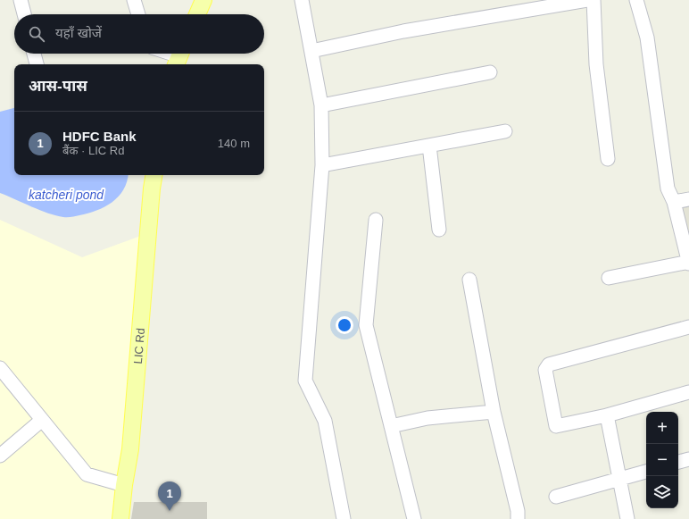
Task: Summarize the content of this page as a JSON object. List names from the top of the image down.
{
  "streets": {
    "main road": ["LIC Rd"]
  },
  "water": ["katcheri pond"],
  "page": {
    "search": "यहाँ खोजें",
    "heading": "आस-पास",
    "list": [
      {
        "mark": "1",
        "name": "HDFC Bank",
        "note": "बैंक · LIC Rd",
        "value": "140 m"
      }
    ],
    "map_buttons": ["+", "−"],
    "pins": "1"
  }
}
